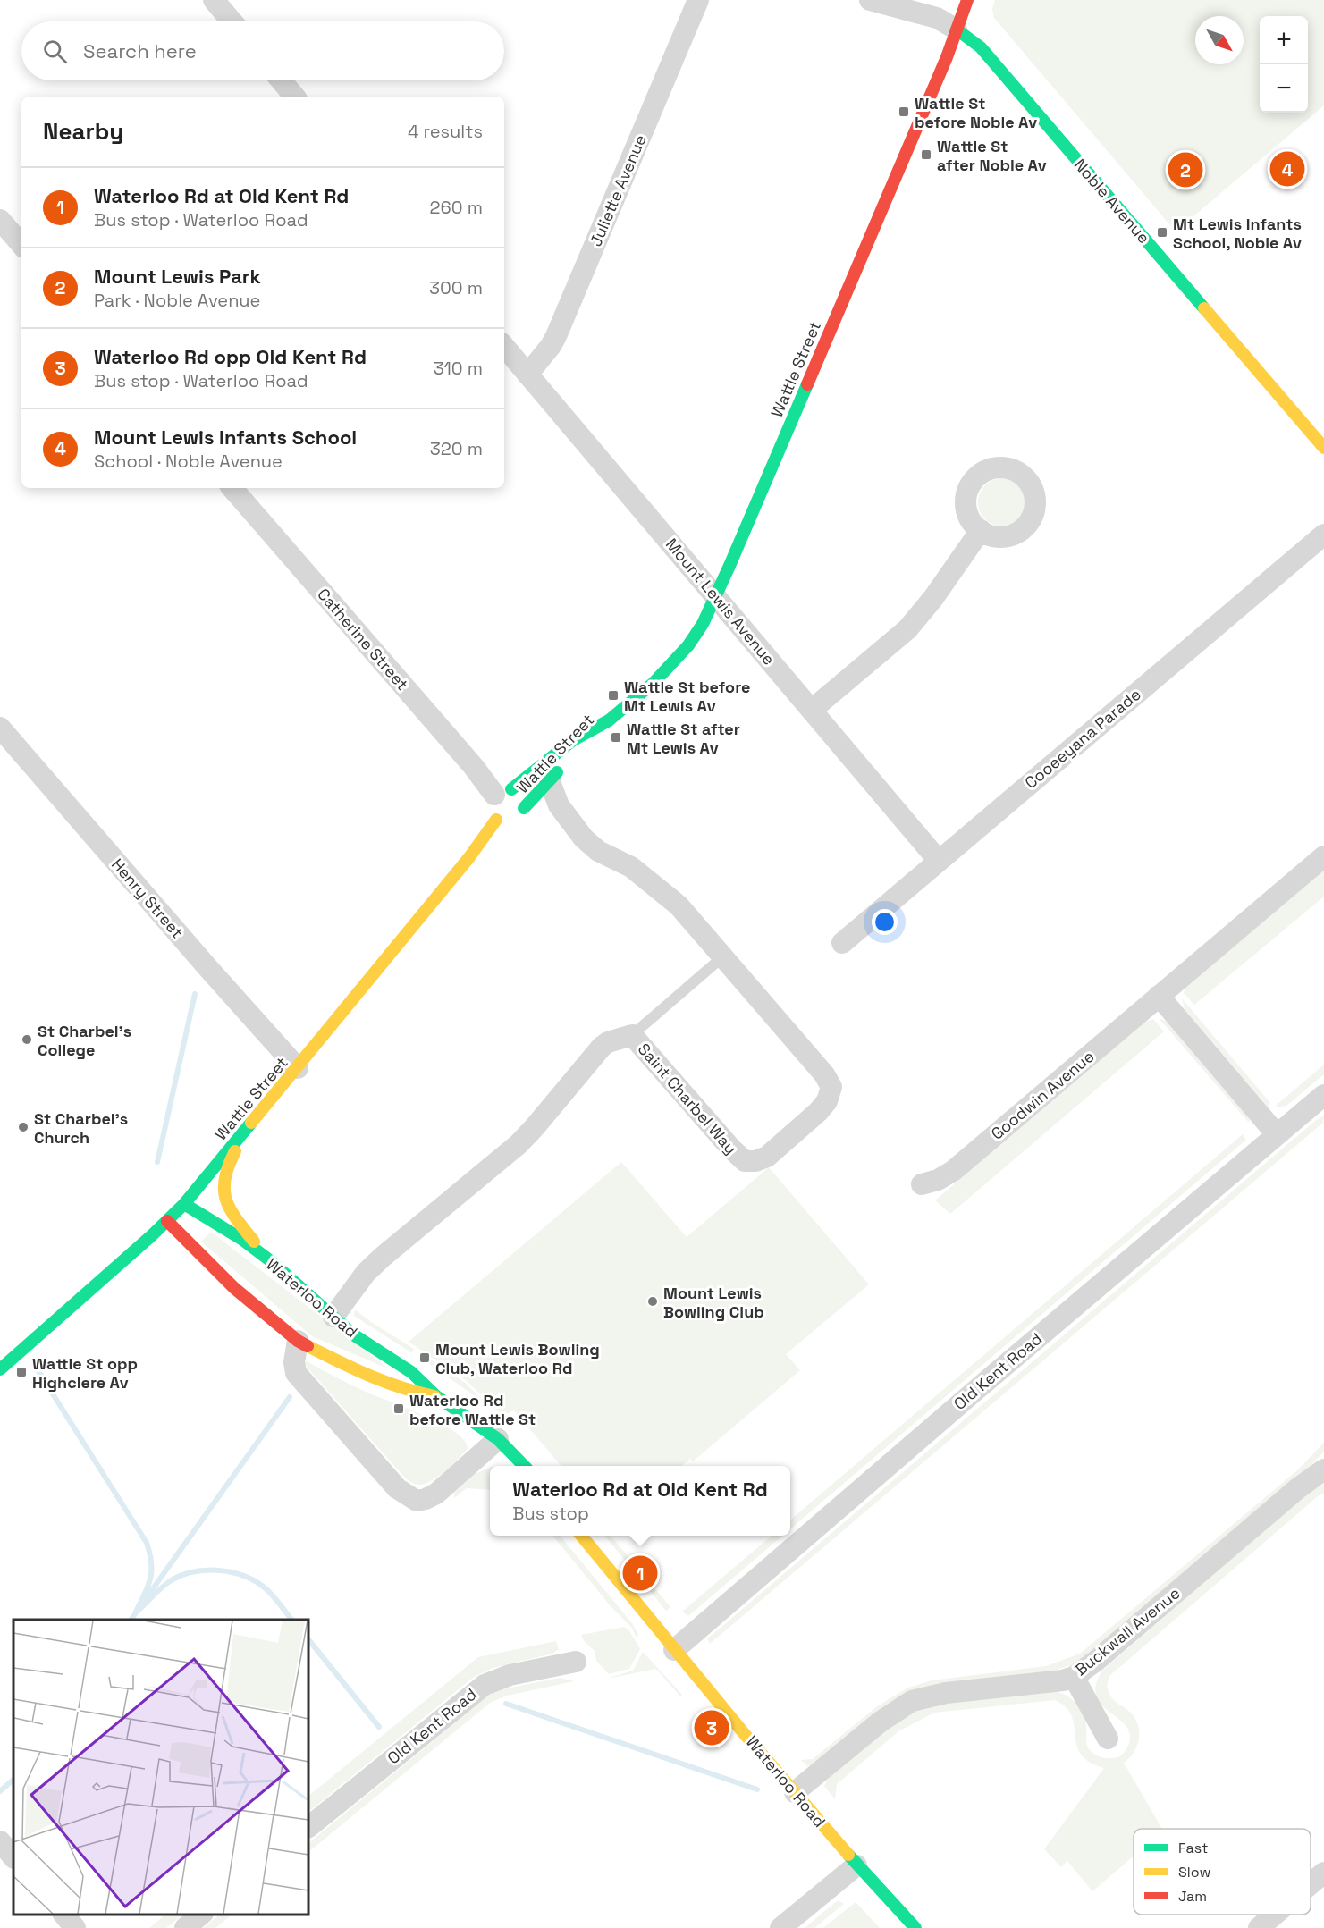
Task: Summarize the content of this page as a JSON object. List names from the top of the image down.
{
  "streets": {
    "main road": ["Noble Avenue", "Wattle Street", "Waterloo Road"],
    "street": [
      "Juliette Avenue",
      "Mount Lewis Avenue",
      "Catherine Street",
      "Cooeeyana Parade",
      "Henry Street",
      "Goodwin Avenue",
      "Saint Charbel Way",
      "Old Kent Road",
      "Buckwall Avenue"
    ]
  },
  "crossings": [
    ["Juliette Avenue", "Mount Lewis Avenue"],
    ["Noble Avenue", "Wattle Street"],
    ["Wattle Street", "Mount Lewis Avenue"],
    ["Wattle Street", "Catherine Street"],
    ["Wattle Street", "Henry Street"],
    ["Wattle Street", "Saint Charbel Way"],
    ["Wattle Street", "Waterloo Road"],
    ["Mount Lewis Avenue", "Cooeeyana Parade"],
    ["Saint Charbel Way", "Waterloo Road"],
    ["Waterloo Road", "Old Kent Road"],
    ["Waterloo Road", "Buckwall Avenue"]
  ],
  "places": {
    "transit": [
      "Wattle St before Noble Av",
      "Wattle St after Noble Av",
      "Mt Lewis Infants School, Noble Av",
      "Wattle St before Mt Lewis Av",
      "Wattle St after Mt Lewis Av",
      "Mount Lewis Bowling Club, Waterloo Rd",
      "Wattle St opp Highclere Av",
      "Waterloo Rd before Wattle St"
    ],
    "other": ["St Charbel's College", "St Charbel's Church", "Mount Lewis Bowling Club"]
  },
  "legend": ["Fast", "Slow", "Jam"],
  "north": "bottom right",
  "page": {
    "map_buttons": ["+", "−"],
    "search": "Search here",
    "heading": ["Nearby", "4 results"],
    "pins": [
      "4",
      "2",
      "1",
      "3"
    ],
    "list": [
      {
        "mark": "1",
        "name": "Waterloo Rd at Old Kent Rd",
        "note": "Bus stop · Waterloo Road",
        "value": "260 m"
      },
      {
        "mark": "2",
        "name": "Mount Lewis Park",
        "note": "Park · Noble Avenue",
        "value": "300 m"
      },
      {
        "mark": "3",
        "name": "Waterloo Rd opp Old Kent Rd",
        "note": "Bus stop · Waterloo Road",
        "value": "310 m"
      },
      {
        "mark": "4",
        "name": "Mount Lewis Infants School",
        "note": "School · Noble Avenue",
        "value": "320 m"
      }
    ],
    "popup": ["Waterloo Rd at Old Kent Rd", "Bus stop"]
  }
}
